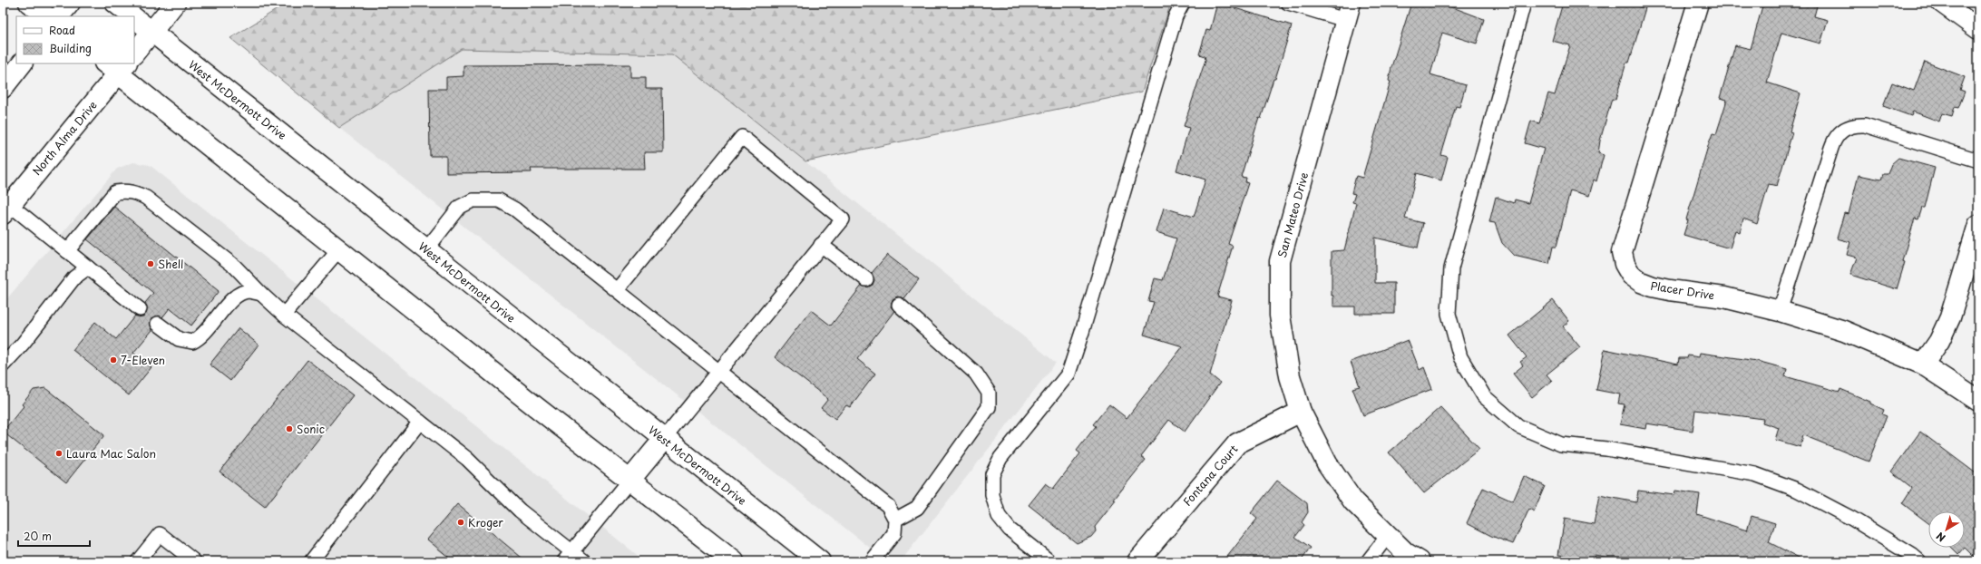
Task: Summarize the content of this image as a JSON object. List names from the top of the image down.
{
  "streets": {
    "main road": [
      "West McDermott Drive",
      "North Alma Drive",
      "San Mateo Drive",
      "Placer Drive",
      "Fontana Court"
    ]
  },
  "crossings": [
    ["San Mateo Drive", "Fontana Court"]
  ],
  "places": [
    "Shell",
    "7-Eleven",
    "Sonic",
    "Laura Mac Salon",
    "Kroger"
  ],
  "legend": ["Road", "Building"],
  "scale_bar": "20 m",
  "north": "bottom left"
}
